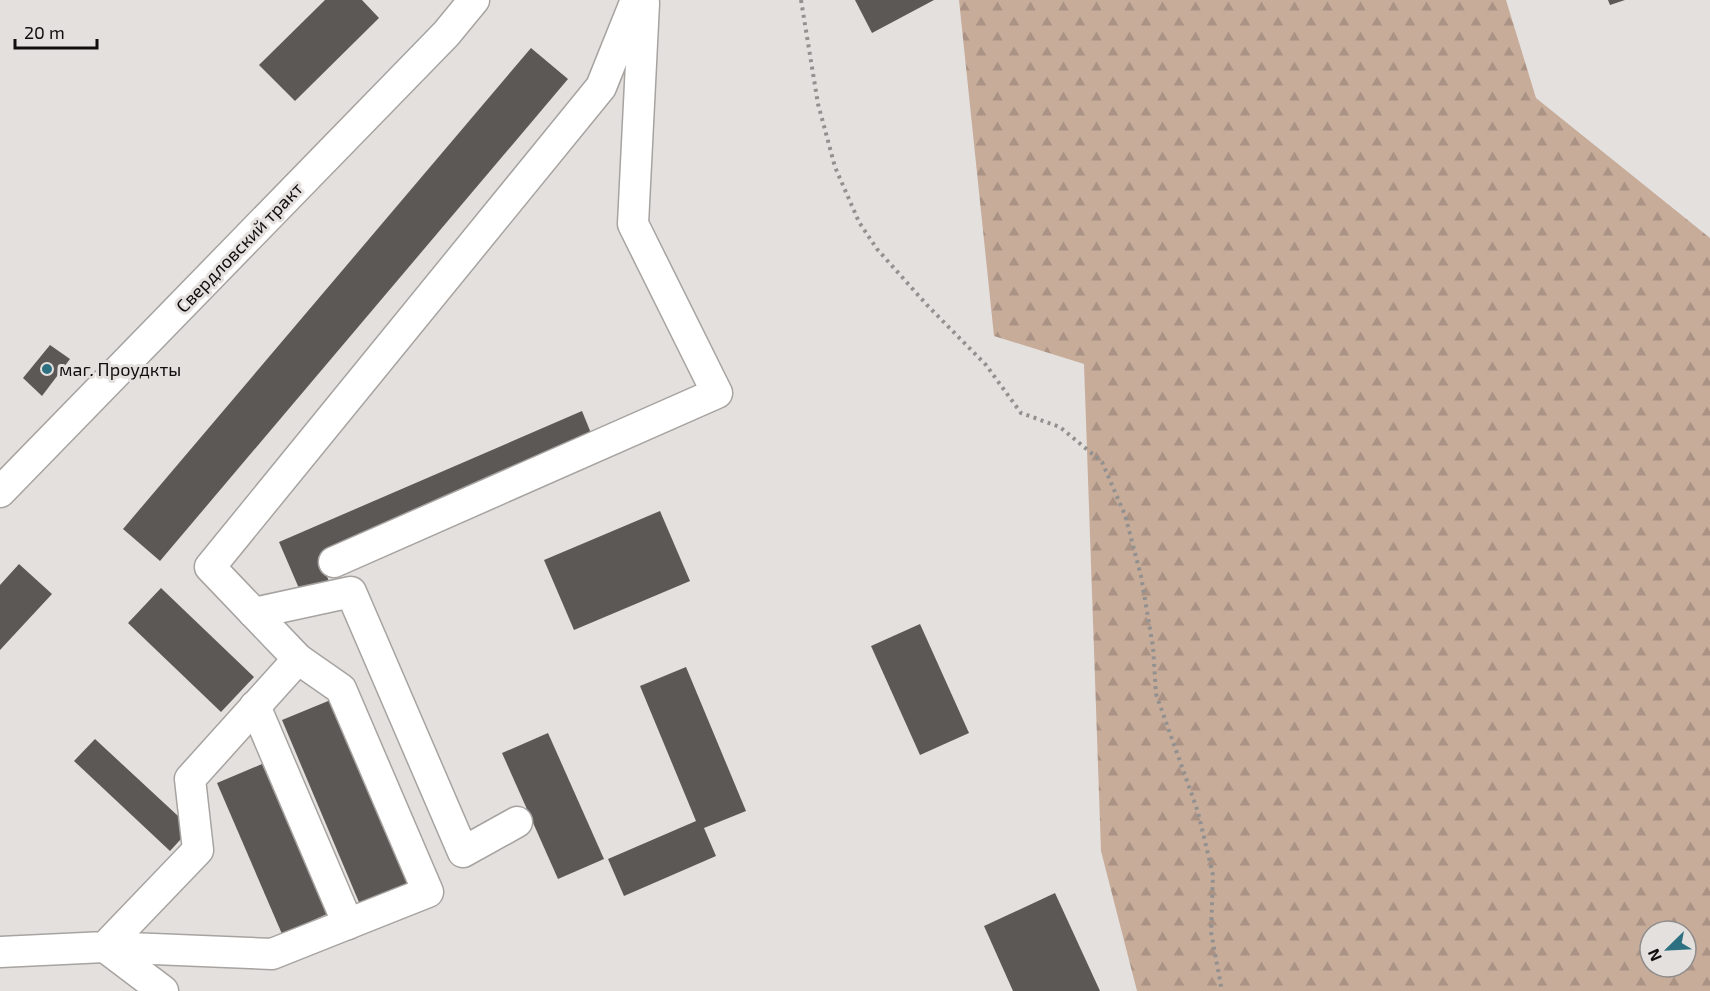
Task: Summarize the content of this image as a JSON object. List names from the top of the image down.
{
  "streets": {
    "street": ["Свердловский тракт"]
  },
  "places": ["маг. Проудкты"],
  "scale_bar": "20 m",
  "north": "bottom left"
}
